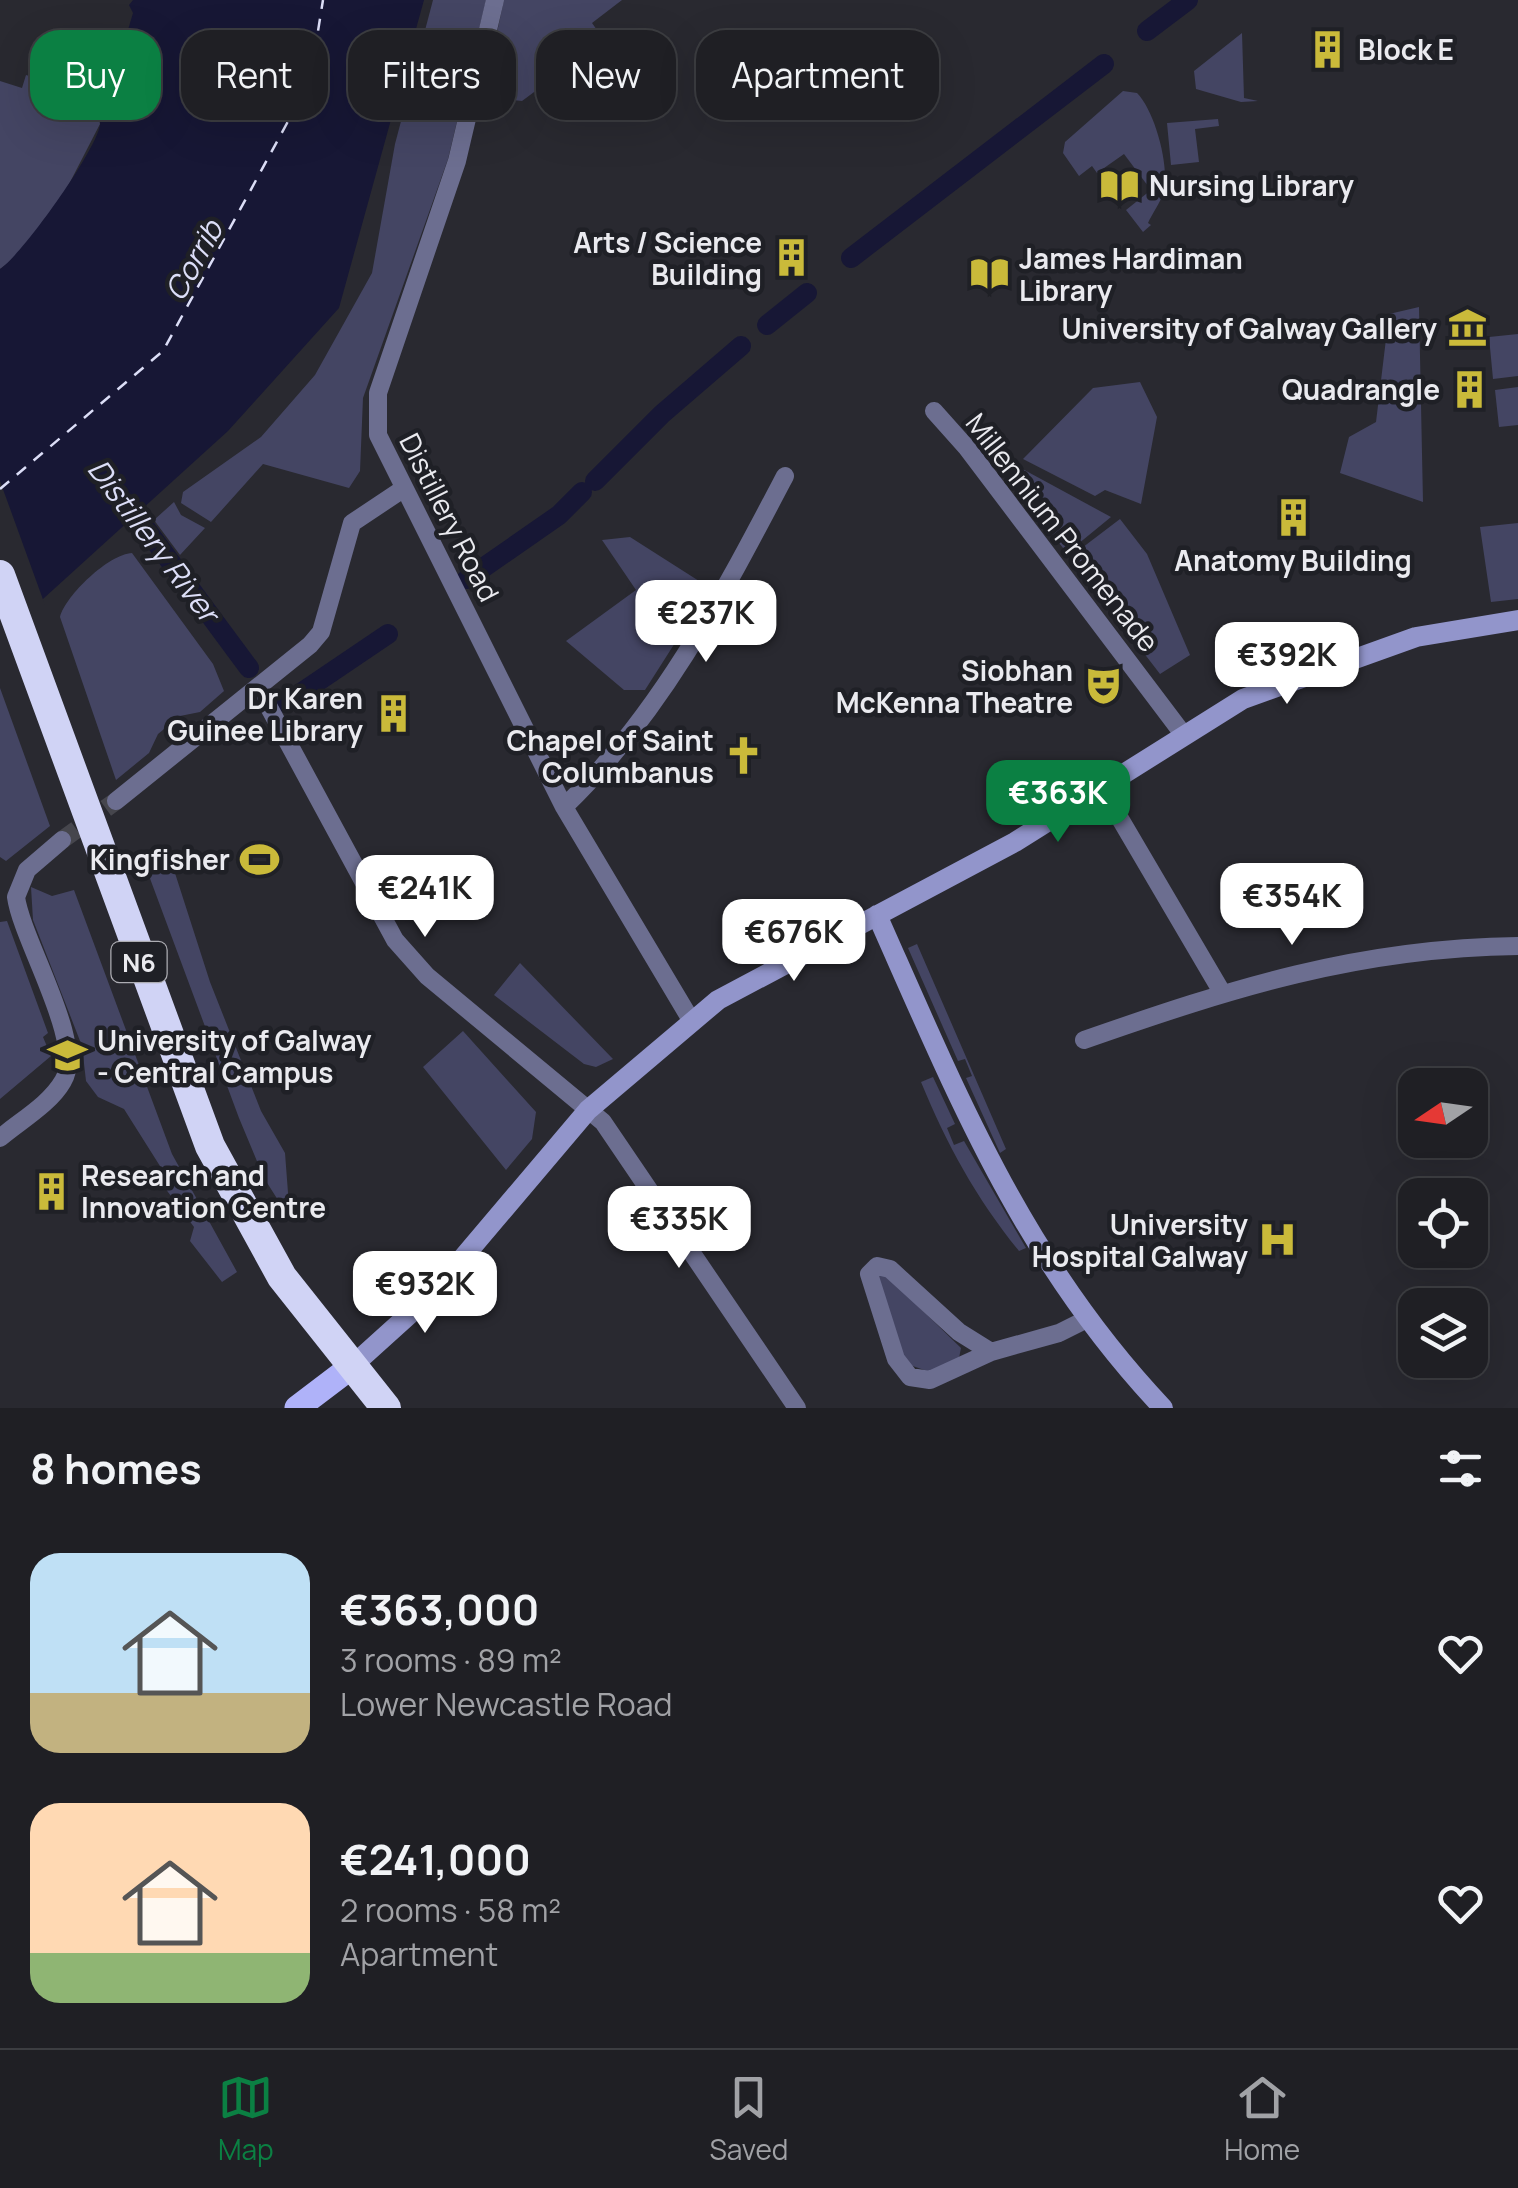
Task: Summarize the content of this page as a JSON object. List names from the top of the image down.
{
  "streets": {
    "highway": ["N6"],
    "street": ["Distillery Road", "Millennium Promenade"]
  },
  "water": ["Corrib", "Distillery River"],
  "places": {
    "building": [
      "Block E",
      "Arts / Science Building",
      "Quadrangle",
      "Anatomy Building",
      "Dr Karen Guinee Library",
      "Research and Innovation Centre"
    ],
    "library": ["Nursing Library", "James Hardiman Library"],
    "museum": ["University of Galway Gallery"],
    "theatre": ["Siobhan McKenna Theatre"],
    "church": ["Chapel of Saint Columbanus"],
    "sports": ["Kingfisher"],
    "school or university": ["University of Galway - Central Campus"],
    "hospital": ["University Hospital Galway"]
  },
  "north": "left",
  "page": {
    "chip": [
      "Buy",
      "Rent",
      "Filters",
      "New",
      "Apartment"
    ],
    "price": [
      "€237K",
      "€392K",
      "€363K",
      "€241K",
      "€354K",
      "€676K",
      "€335K",
      "€932K"
    ],
    "heading": "8 homes",
    "list": [
      {
        "name": "€363,000",
        "note": "3 rooms · 89 m² · Lower Newcastle Road"
      },
      {
        "name": "€241,000",
        "note": "2 rooms · 58 m² · Apartment"
      }
    ],
    "tabs": ["Map", "Saved", "Home"]
  }
}
